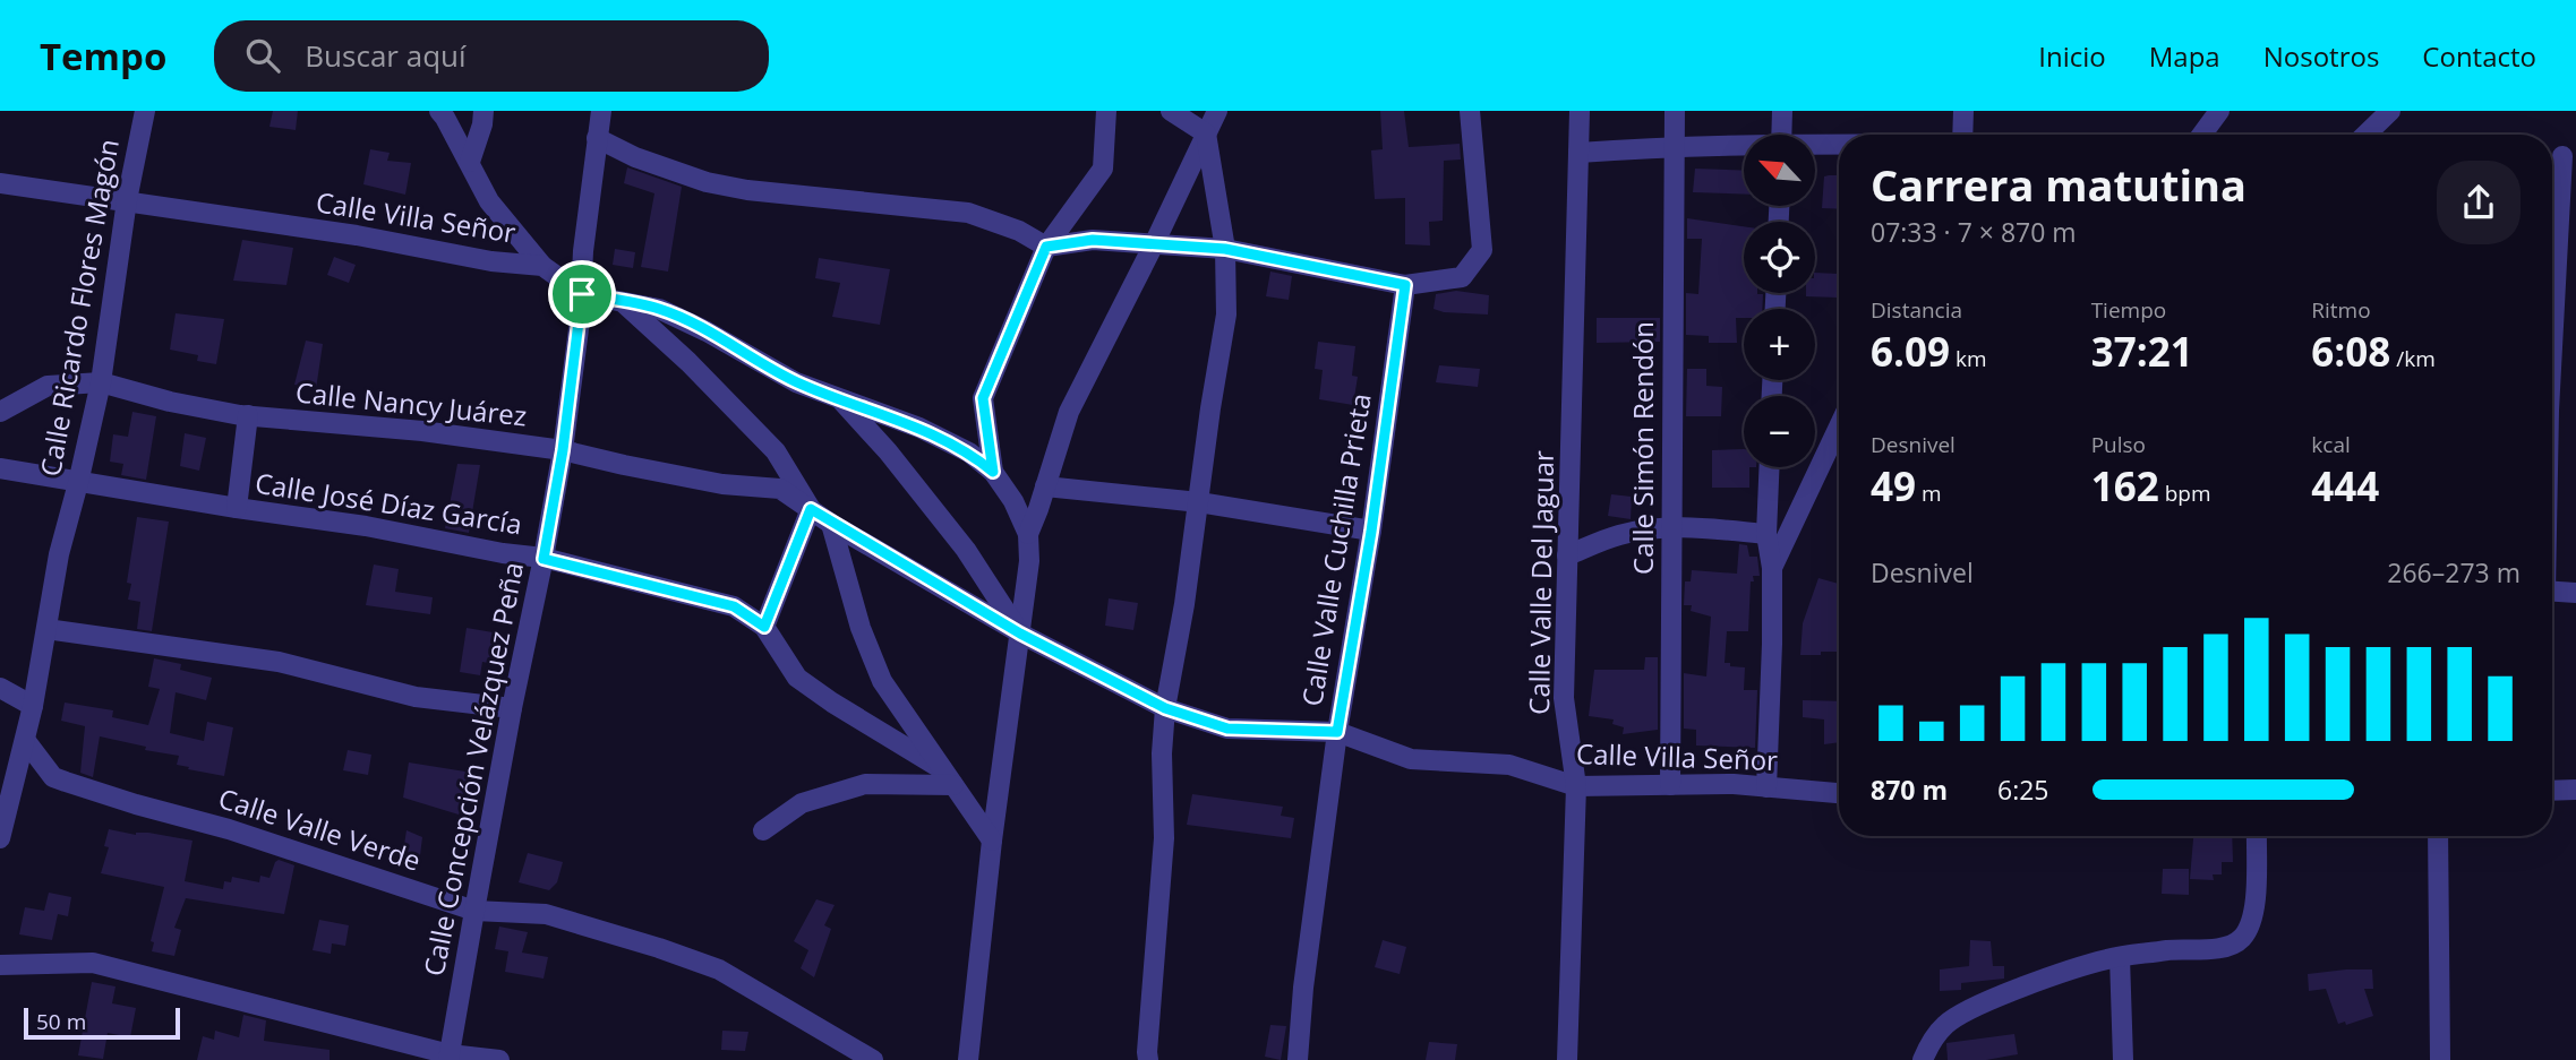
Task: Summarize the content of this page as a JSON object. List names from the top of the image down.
{
  "streets": {
    "street": [
      "Calle Villa Señor",
      "Calle Ricardo Flores Magón",
      "Calle Nancy Juárez",
      "Calle Simón Rendón",
      "Calle José Díaz García",
      "Calle Valle Cuchilla Prieta",
      "Calle Valle Del Jaguar",
      "Calle Concepción Velázquez Peña",
      "Calle Valle Verde"
    ]
  },
  "crossings": [
    ["Calle Villa Señor", "Calle Ricardo Flores Magón"],
    ["Calle Villa Señor", "Calle Nancy Juárez"],
    ["Calle Villa Señor", "Calle Simón Rendón"],
    ["Calle Villa Señor", "Calle Valle Cuchilla Prieta"],
    ["Calle Villa Señor", "Calle Valle Del Jaguar"],
    ["Calle Villa Señor", "Calle Concepción Velázquez Peña"],
    ["Calle Ricardo Flores Magón", "Calle Nancy Juárez"],
    ["Calle Ricardo Flores Magón", "Calle José Díaz García"],
    ["Calle Ricardo Flores Magón", "Calle Valle Verde"],
    ["Calle Nancy Juárez", "Calle Concepción Velázquez Peña"],
    ["Calle José Díaz García", "Calle Concepción Velázquez Peña"],
    ["Calle Concepción Velázquez Peña", "Calle Valle Verde"]
  ],
  "scale_bar": "50 m",
  "north": "top left",
  "page": {
    "header": "Tempo",
    "search": "Buscar aquí",
    "nav": [
      "Inicio",
      "Mapa",
      "Nosotros",
      "Contacto"
    ],
    "map_buttons": ["+", "−"],
    "heading": ["Carrera matutina", "07:33 · 7 × 870 m"],
    "stats": [
      ["Distancia", "6.09 km"],
      ["Tiempo", "37:21"],
      ["Ritmo", "6:08 /km"],
      ["Desnivel", "49 m"],
      ["Pulso", "162 bpm"],
      ["kcal", "444"]
    ],
    "chart": ["Desnivel", "266–273 m"],
    "list": [
      {
        "name": "870 m",
        "note": "6:25"
      }
    ],
    "scale": "50 m"
  }
}
